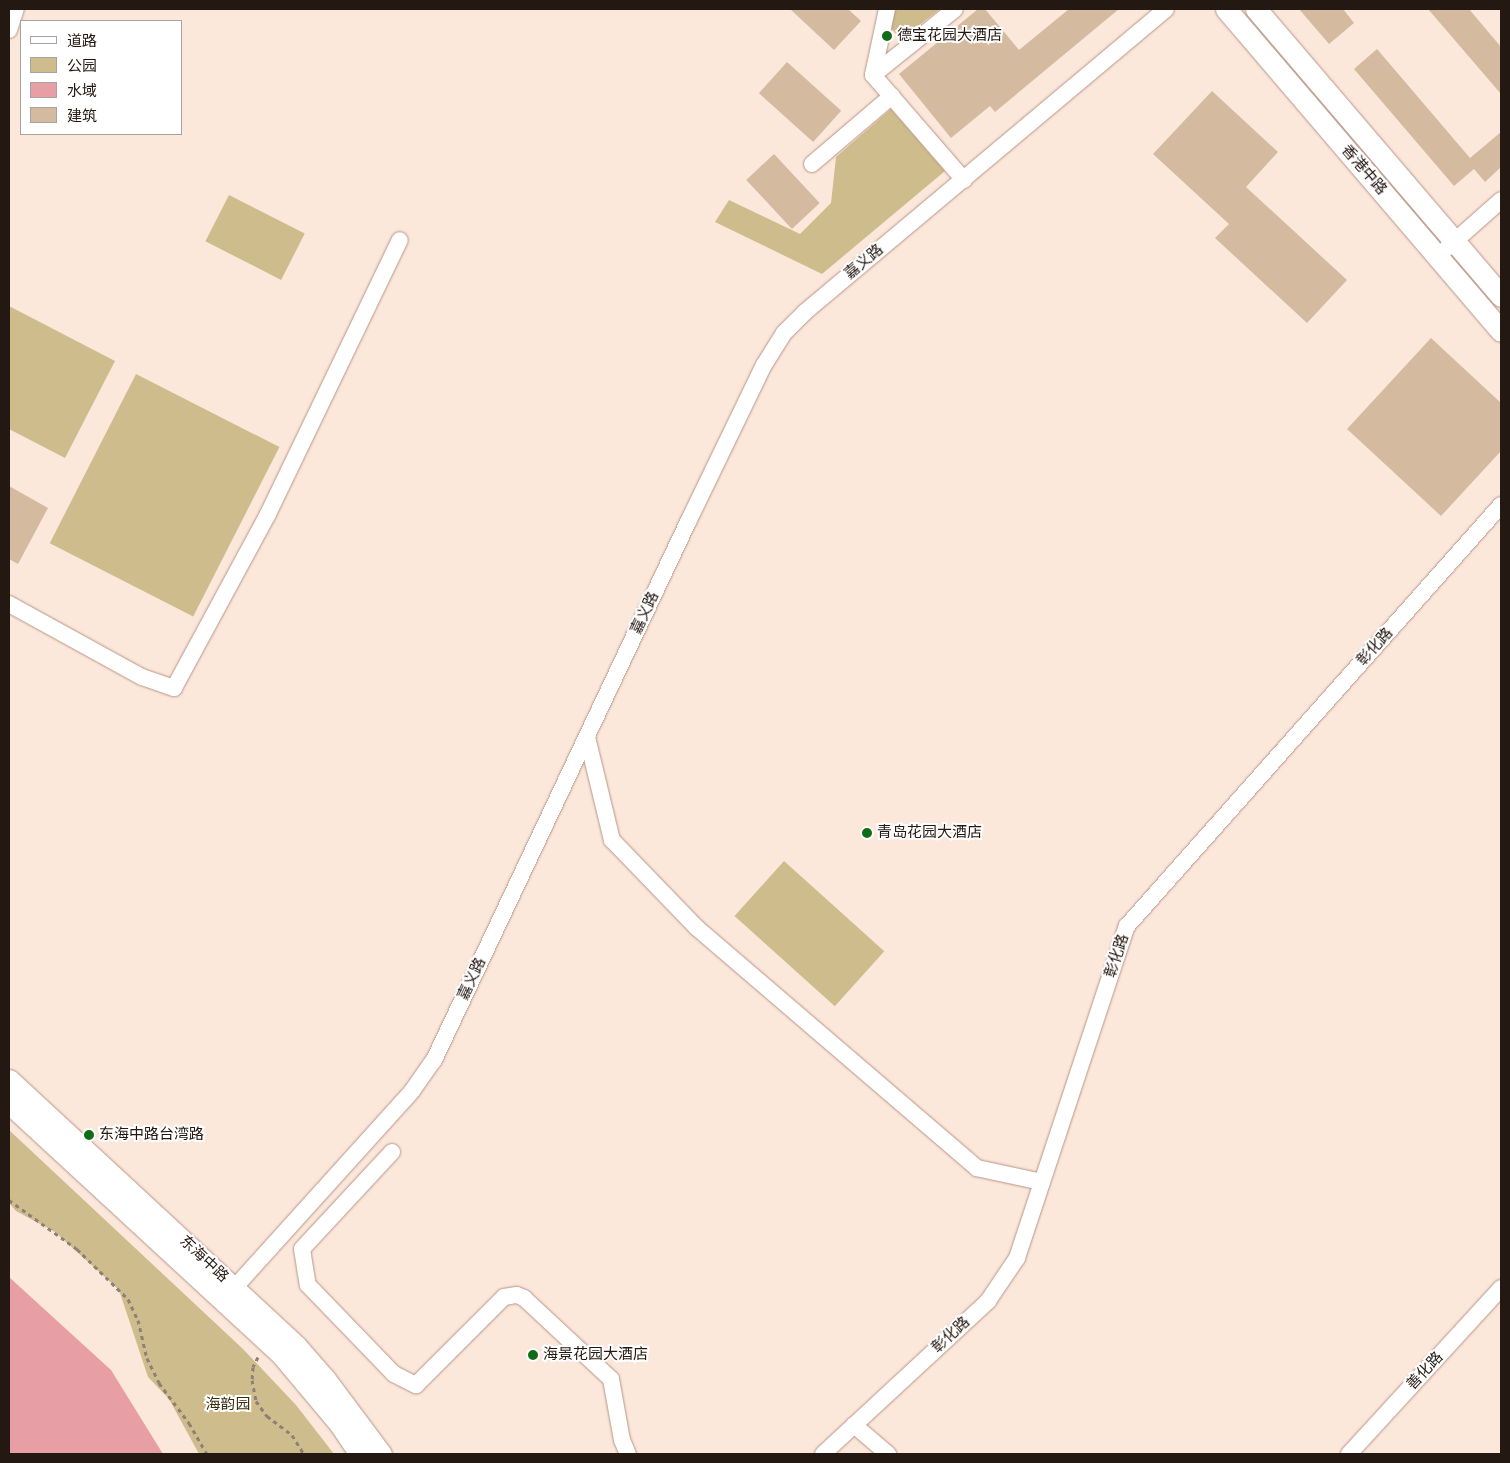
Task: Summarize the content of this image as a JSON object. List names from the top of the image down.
{
  "streets": {
    "main road": ["香港中路", "东海中路"],
    "street": ["嘉义路", "彰化路", "善化路"]
  },
  "crossings": [
    ["嘉义路", "东海中路"]
  ],
  "parks": ["海韵园"],
  "places": [
    "德宝花园大酒店",
    "青岛花园大酒店",
    "东海中路台湾路",
    "海景花园大酒店"
  ],
  "legend": [
    "道路",
    "公园",
    "水域",
    "建筑"
  ]
}
